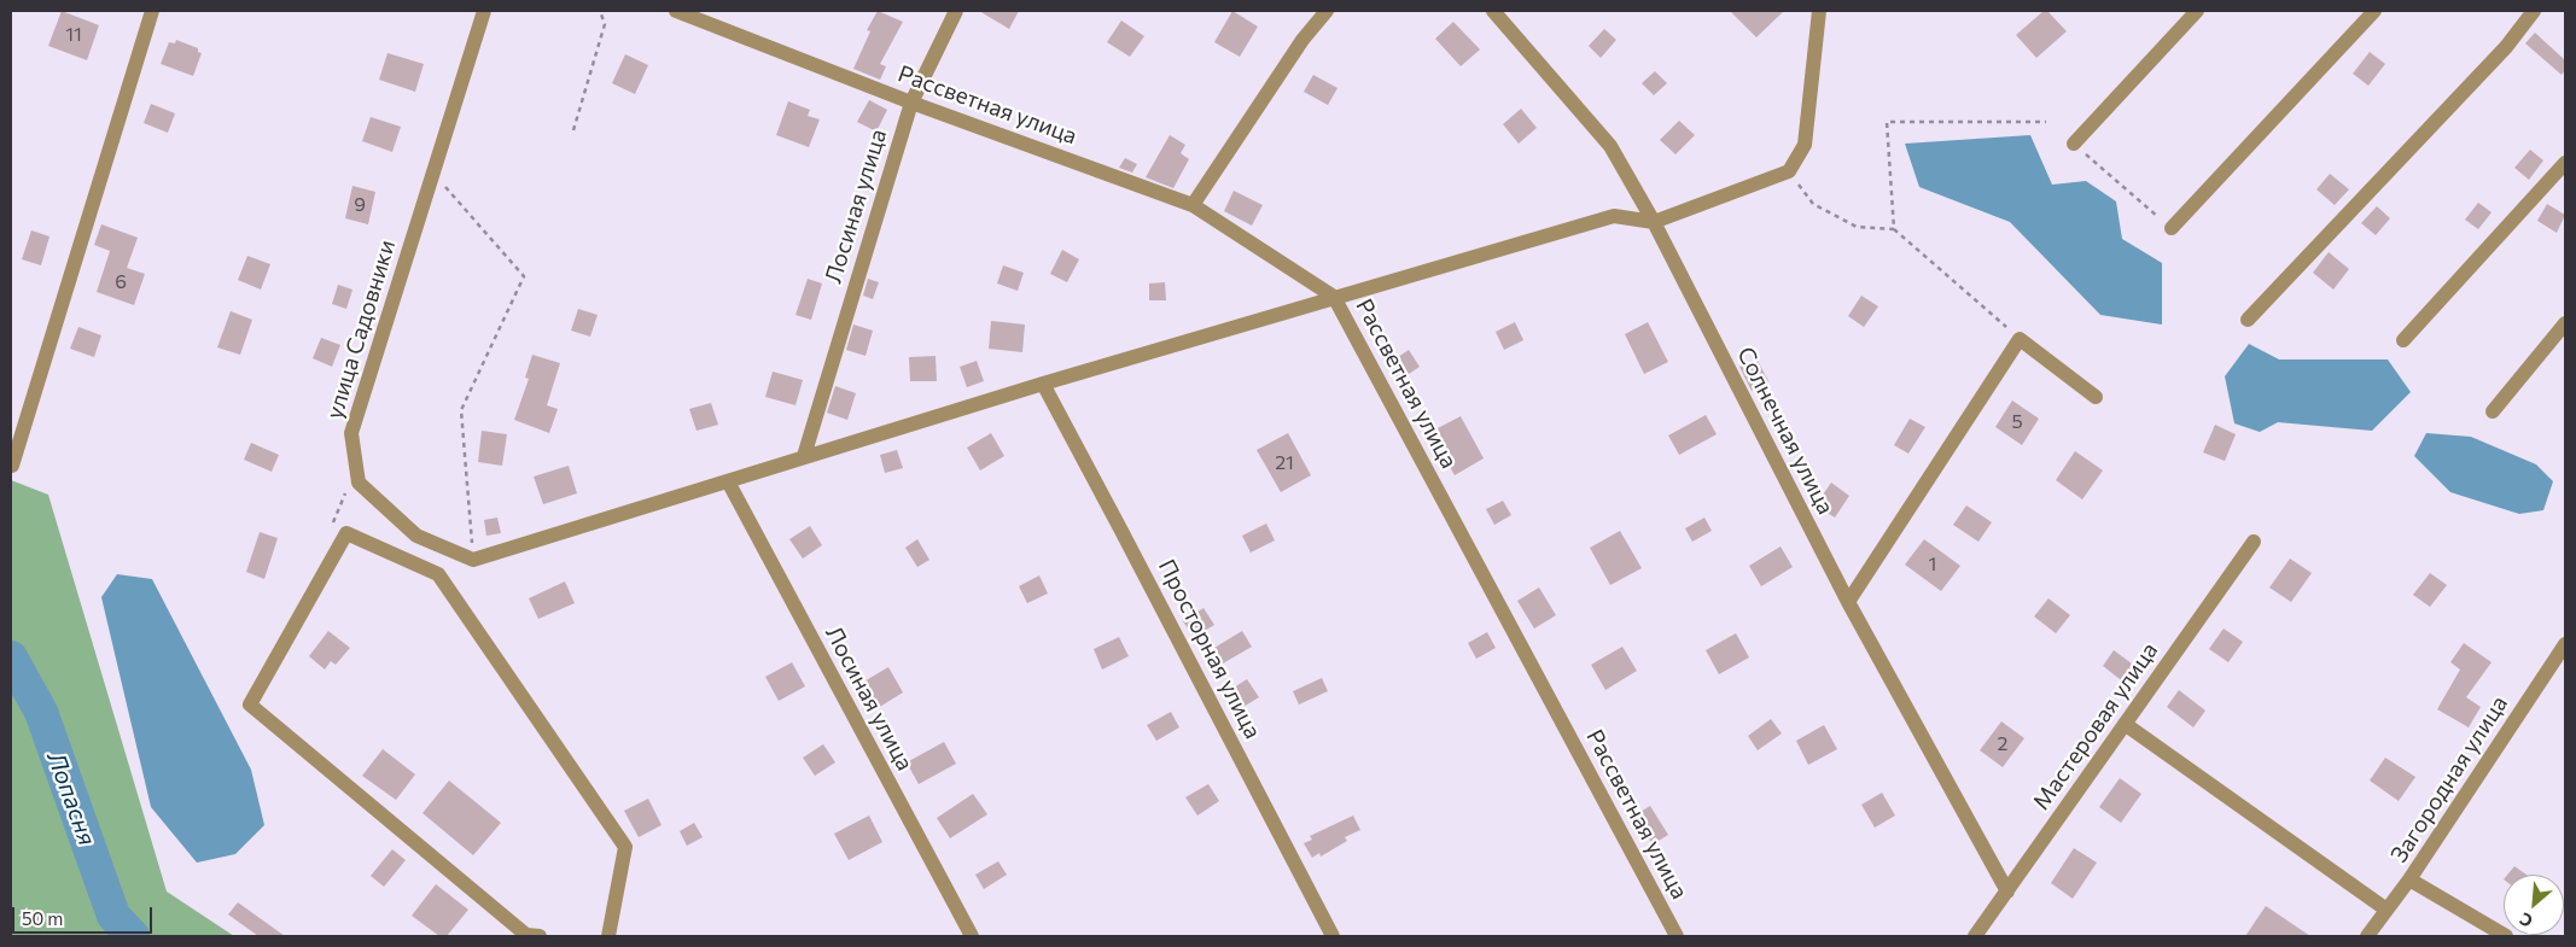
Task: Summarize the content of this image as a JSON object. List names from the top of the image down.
{
  "streets": {
    "street": [
      "Рассветная улица",
      "Лосиная улица",
      "улица Садовники",
      "Солнечная улица",
      "Просторная улица",
      "Мастеровая улица",
      "Загородная улица"
    ]
  },
  "crossings": [
    ["Рассветная улица", "Лосиная улица"],
    ["Солнечная улица", "Мастеровая улица"]
  ],
  "water": ["Лопасня"],
  "house_numbers": [
    "11",
    "9",
    "6",
    "5",
    "21",
    "1",
    "2"
  ],
  "scale_bar": "50 m",
  "north": "bottom left"
}
